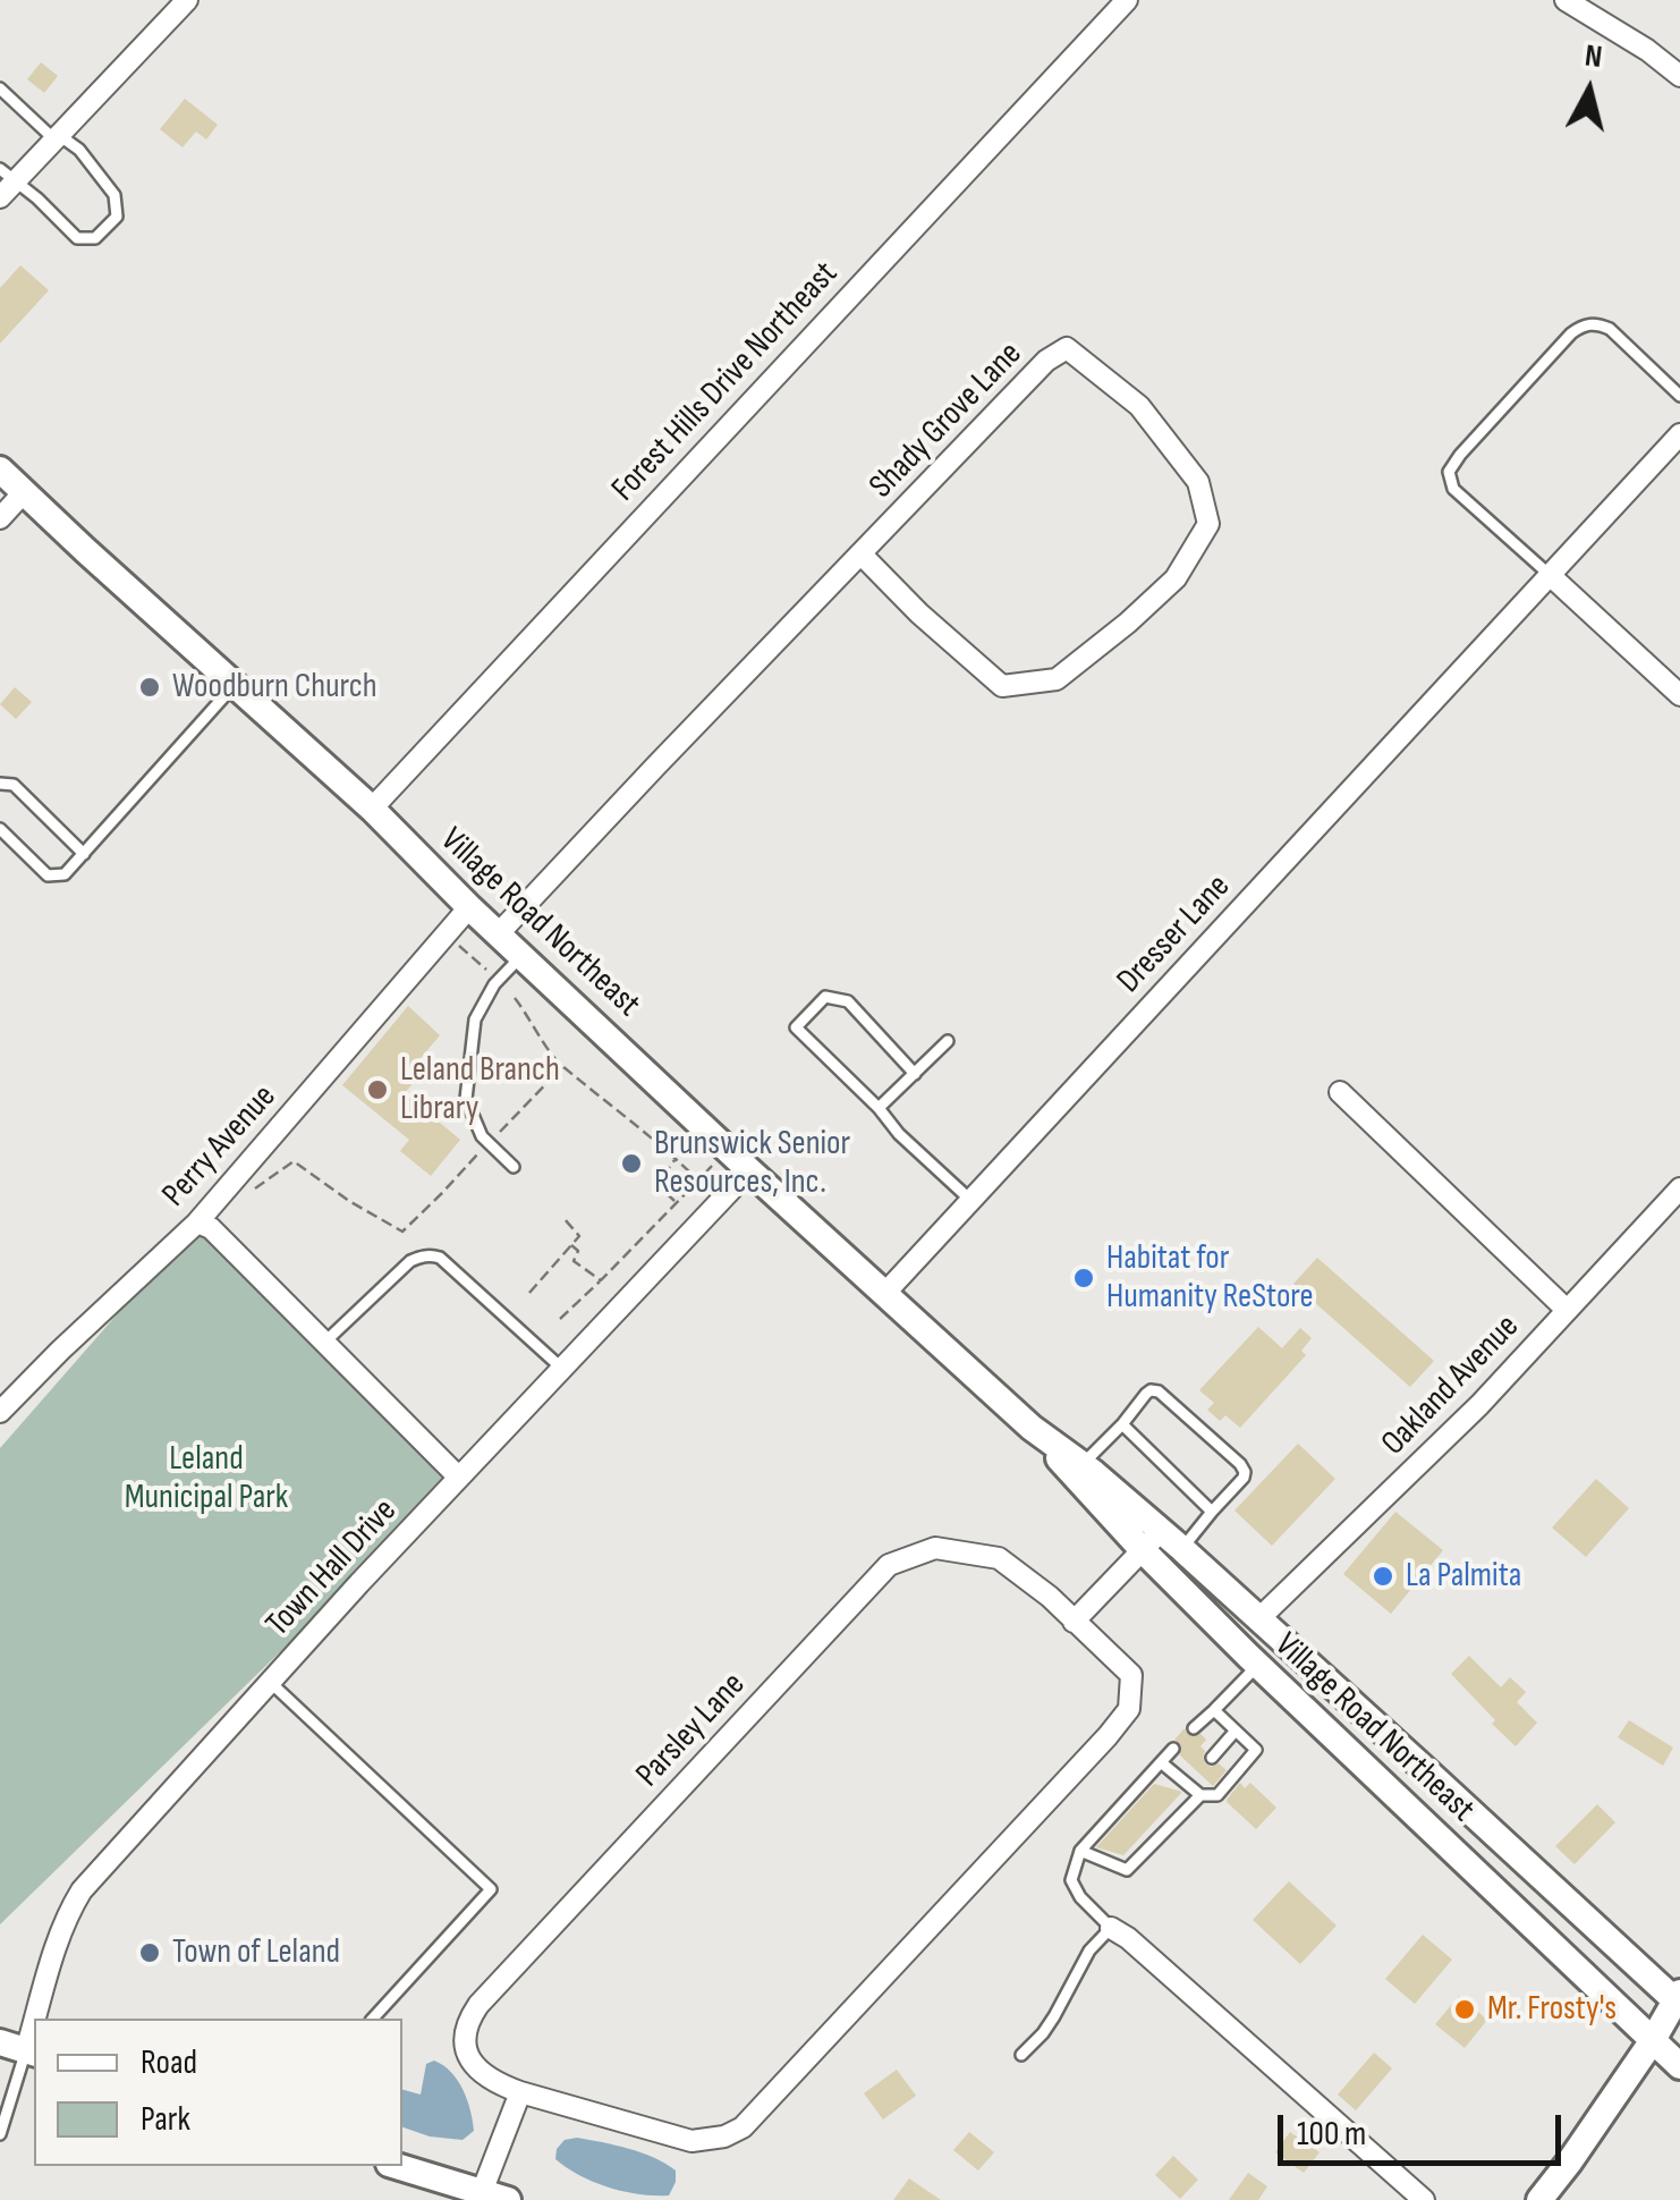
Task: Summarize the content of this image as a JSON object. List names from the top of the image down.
{
  "streets": {
    "main road": ["Village Road Northeast"],
    "street": [
      "Forest Hills Drive Northeast",
      "Shady Grove Lane",
      "Dresser Lane",
      "Perry Avenue",
      "Oakland Avenue",
      "Town Hall Drive",
      "Parsley Lane"
    ]
  },
  "crossings": [
    ["Forest Hills Drive Northeast", "Village Road Northeast"],
    ["Shady Grove Lane", "Village Road Northeast"],
    ["Village Road Northeast", "Dresser Lane"],
    ["Village Road Northeast", "Perry Avenue"],
    ["Village Road Northeast", "Oakland Avenue"],
    ["Village Road Northeast", "Town Hall Drive"]
  ],
  "parks": ["Leland Municipal Park"],
  "places": [
    "Woodburn Church",
    "Leland Branch Library",
    "Brunswick Senior Resources, Inc.",
    "Habitat for Humanity ReStore",
    "La Palmita",
    "Town of Leland",
    "Mr. Frosty's"
  ],
  "legend": ["Road", "Park"],
  "scale_bar": "100 m",
  "north": "top"
}
